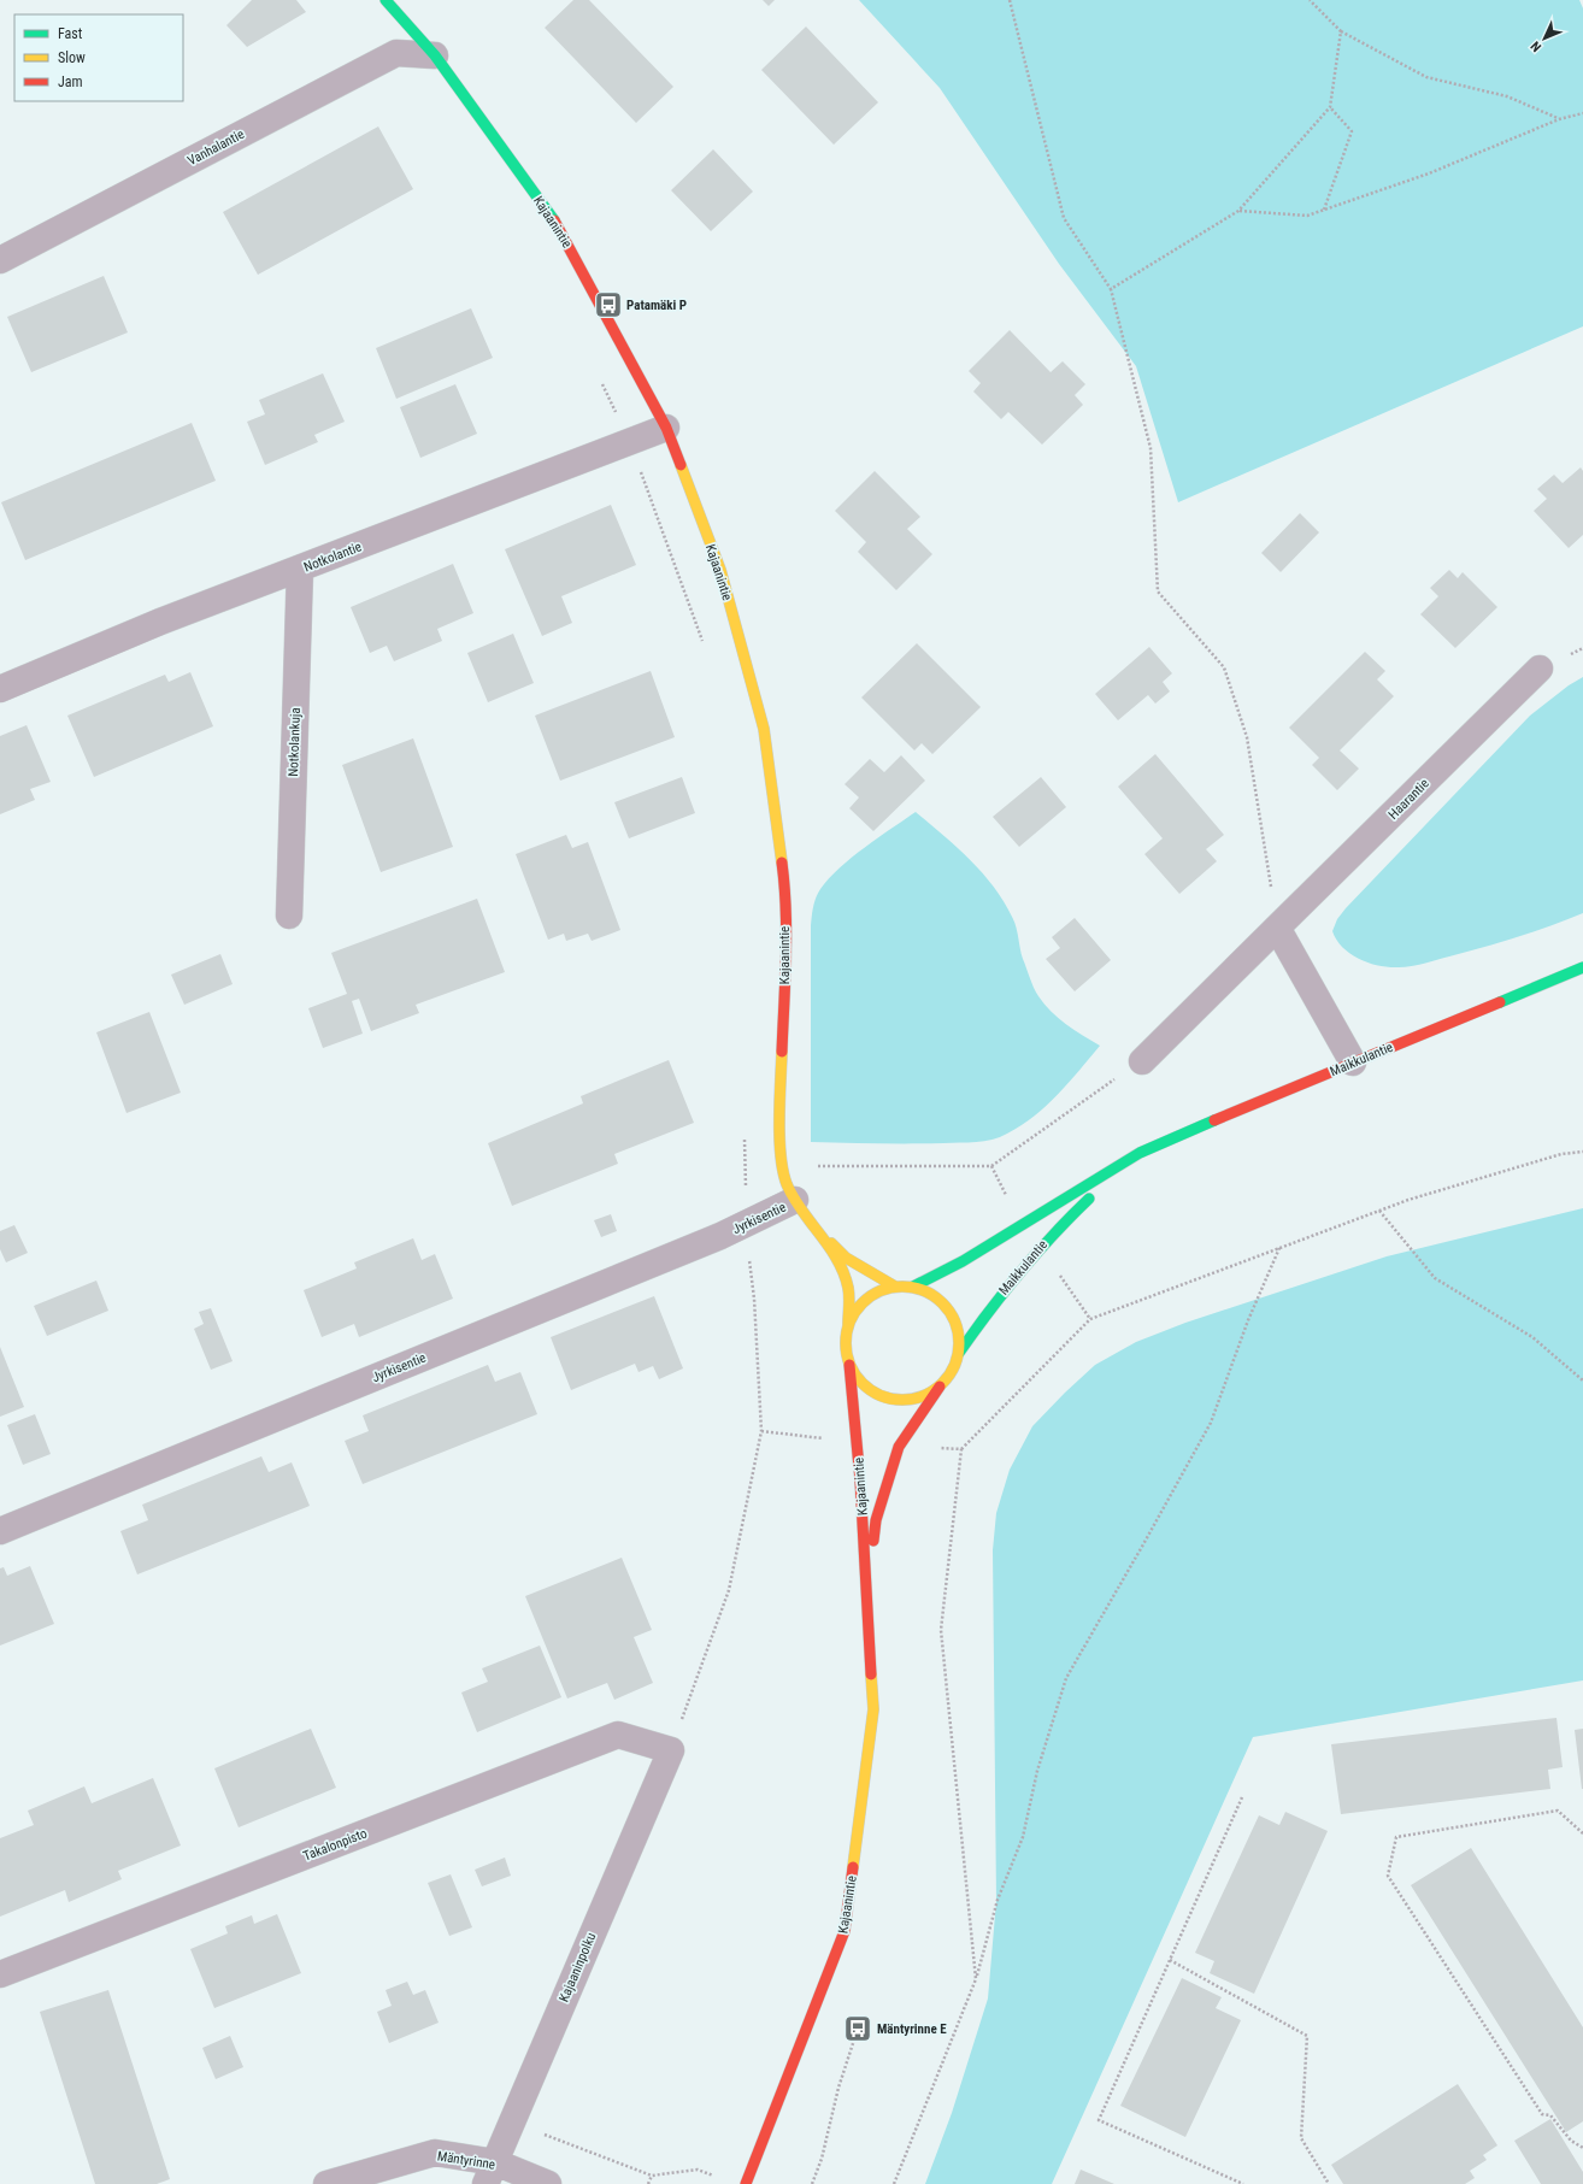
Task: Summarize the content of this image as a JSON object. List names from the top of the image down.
{
  "streets": {
    "main road": ["Kajaanintie", "Maikkulantie"],
    "street": [
      "Vanhalantie",
      "Notkolantie",
      "Notkolankuja",
      "Haarantie",
      "Jyrkisentie",
      "Takalonpisto",
      "Kajaaninpolku",
      "Mäntyrinne"
    ]
  },
  "crossings": [
    ["Vanhalantie", "Kajaanintie"],
    ["Kajaanintie", "Notkolantie"],
    ["Kajaanintie", "Maikkulantie"],
    ["Kajaanintie", "Jyrkisentie"],
    ["Notkolantie", "Notkolankuja"],
    ["Takalonpisto", "Kajaaninpolku"],
    ["Kajaaninpolku", "Mäntyrinne"]
  ],
  "places": {
    "bus stop": ["Patamäki P", "Mäntyrinne E"]
  },
  "legend": ["Fast", "Slow", "Jam"],
  "north": "bottom left"
}
